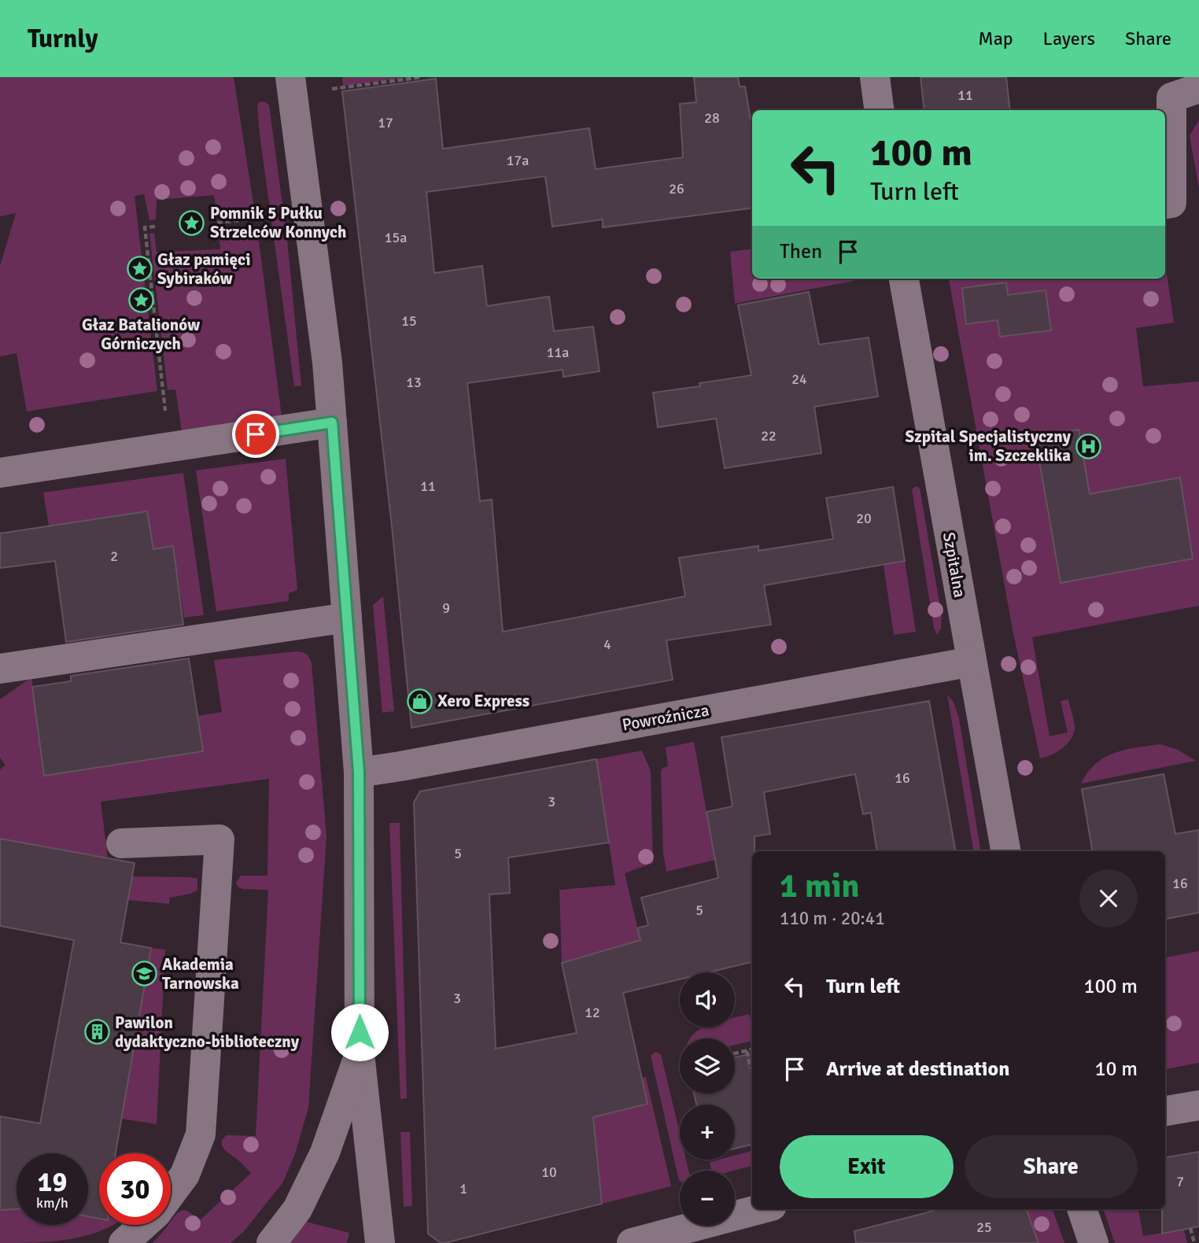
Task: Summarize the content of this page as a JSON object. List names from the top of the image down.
{
  "streets": {
    "street": ["Szpitalna", "Powroźnicza"]
  },
  "crossings": [
    ["Szpitalna", "Powroźnicza"]
  ],
  "places": {
    "place": ["Pomnik 5 Pułku Strzelców Konnych", "Głaz pamięci Sybiraków", "Głaz Batalionów Górniczych"],
    "hospital": ["Szpital Specjalistyczny im. Szczeklika"],
    "shop": ["Xero Express"],
    "school or university": ["Akademia Tarnowska"],
    "building": ["Pawilon dydaktyczno-biblioteczny"]
  },
  "house_numbers": [
    "11",
    "28",
    "17",
    "17a",
    "26",
    "15a",
    "15",
    "11a",
    "24",
    "13",
    "22",
    "11",
    "20",
    "2",
    "9",
    "4",
    "16",
    "3",
    "5",
    "16",
    "5",
    "3",
    "12",
    "10",
    "7",
    "1",
    "25"
  ],
  "page": {
    "header": "Turnly",
    "nav": ["Map", "Layers", "Share"],
    "turn": ["100 m", "Turn left"],
    "then": "Then",
    "heading": ["1 min", "110 m · 20:41"],
    "list": [
      {
        "name": "Turn left",
        "value": "100 m"
      },
      {
        "name": "Arrive at destination",
        "value": "10 m"
      }
    ],
    "map_buttons": ["+", "−"],
    "buttons": ["Exit", "Share"],
    "speed": "19 km/h",
    "limit": "30"
  }
}
